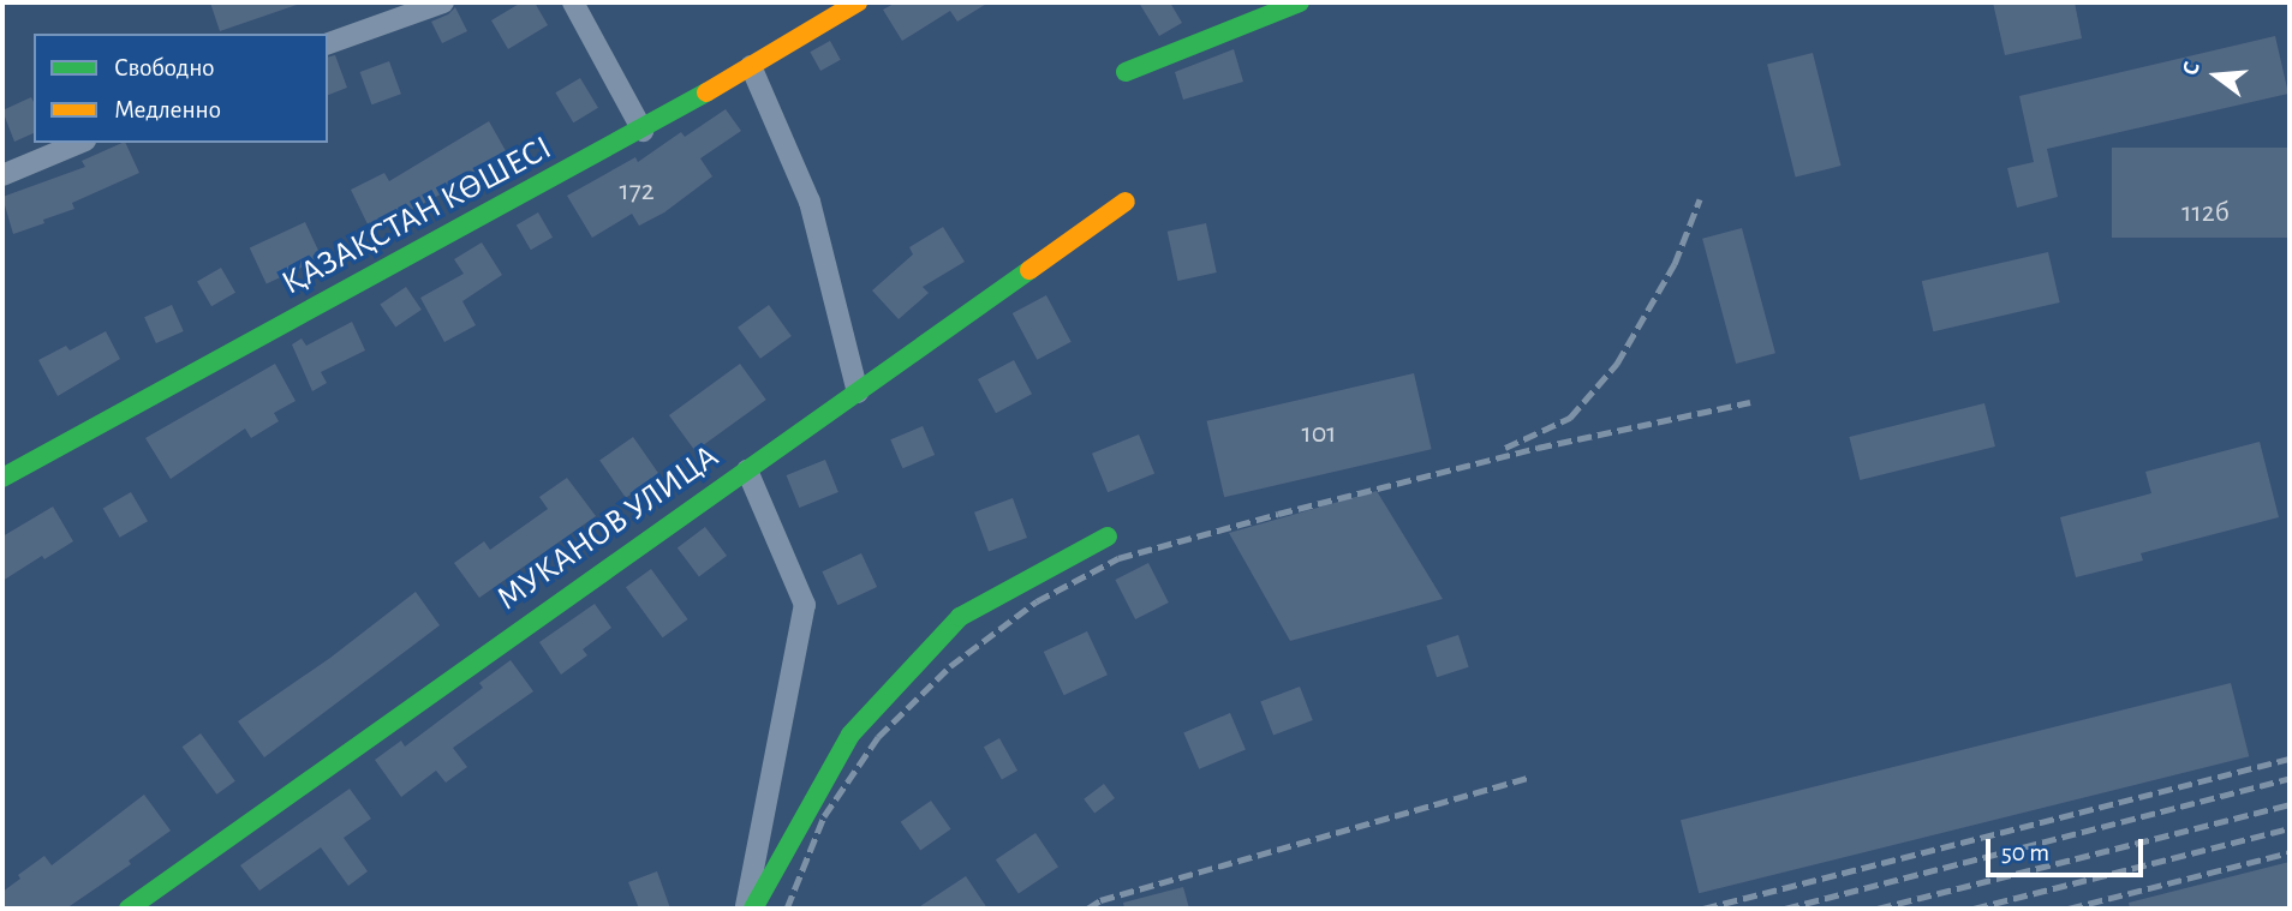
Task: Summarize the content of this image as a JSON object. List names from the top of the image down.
{
  "streets": {
    "street": ["ҚАЗАҚСТАН КӨШЕСІ", "МУКАНОВ УЛИЦА"]
  },
  "house_numbers": ["172", "112б", "101"],
  "legend": ["Свободно", "Медленно"],
  "scale_bar": "50 m",
  "north": "left"
}
